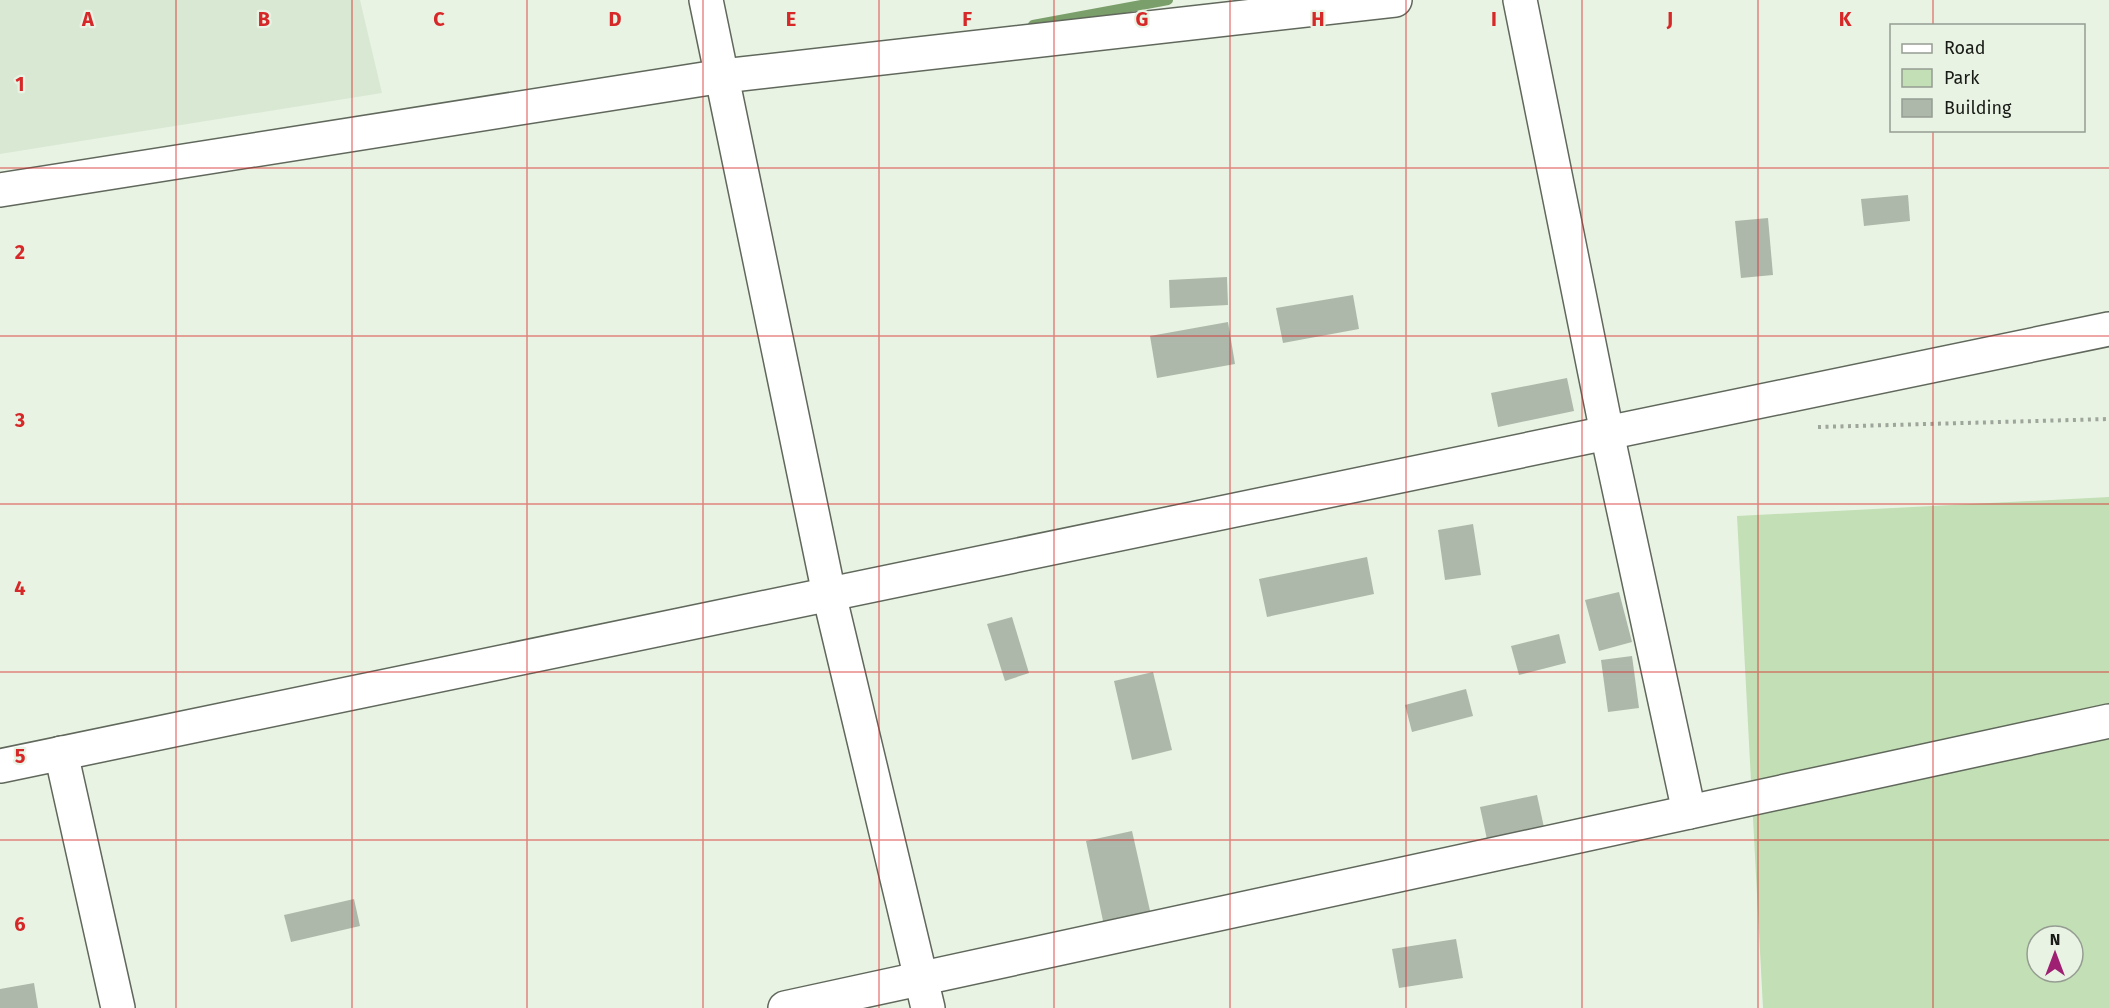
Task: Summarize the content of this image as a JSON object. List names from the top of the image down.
{
  "legend": ["Road", "Park", "Building"],
  "north": "top",
  "grid": {
    "columns": [
      "A",
      "B",
      "C",
      "D",
      "E",
      "F",
      "G",
      "H",
      "I",
      "J",
      "K"
    ],
    "rows": [
      "1",
      "2",
      "3",
      "4",
      "5",
      "6"
    ]
  }
}
